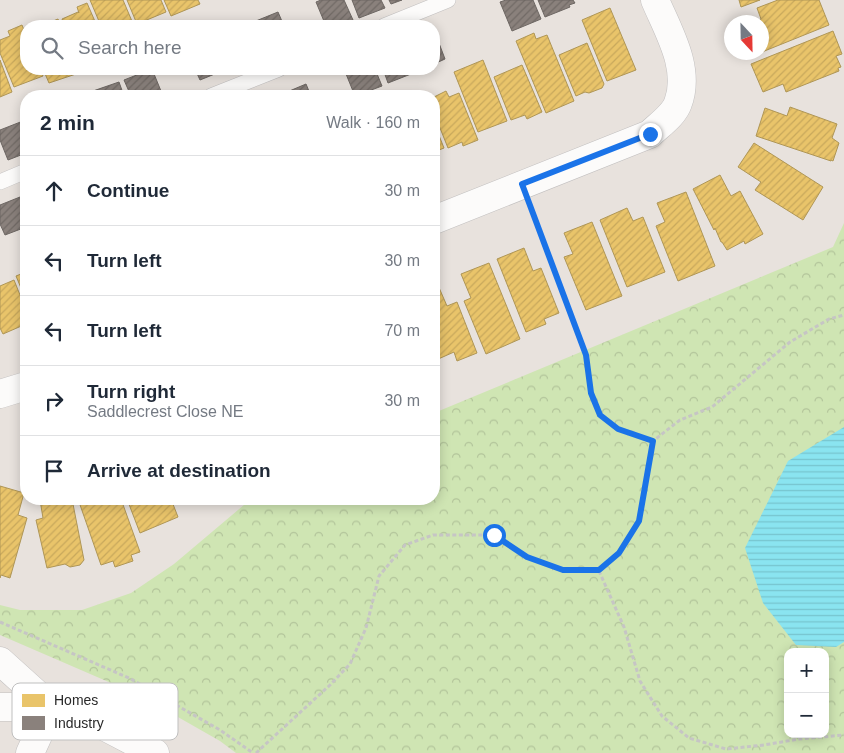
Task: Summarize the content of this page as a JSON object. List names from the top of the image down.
{
  "legend": ["Homes", "Industry"],
  "north": "bottom",
  "page": {
    "search": "Search here",
    "heading": ["2 min", "Walk · 160 m"],
    "list": [
      ["Continue", "30 m"],
      ["Turn left", "30 m"],
      ["Turn left", "70 m"],
      ["Turn right", "Saddlecrest Close NE", "30 m"],
      "Arrive at destination"
    ],
    "map_buttons": ["+", "−"]
  }
}
